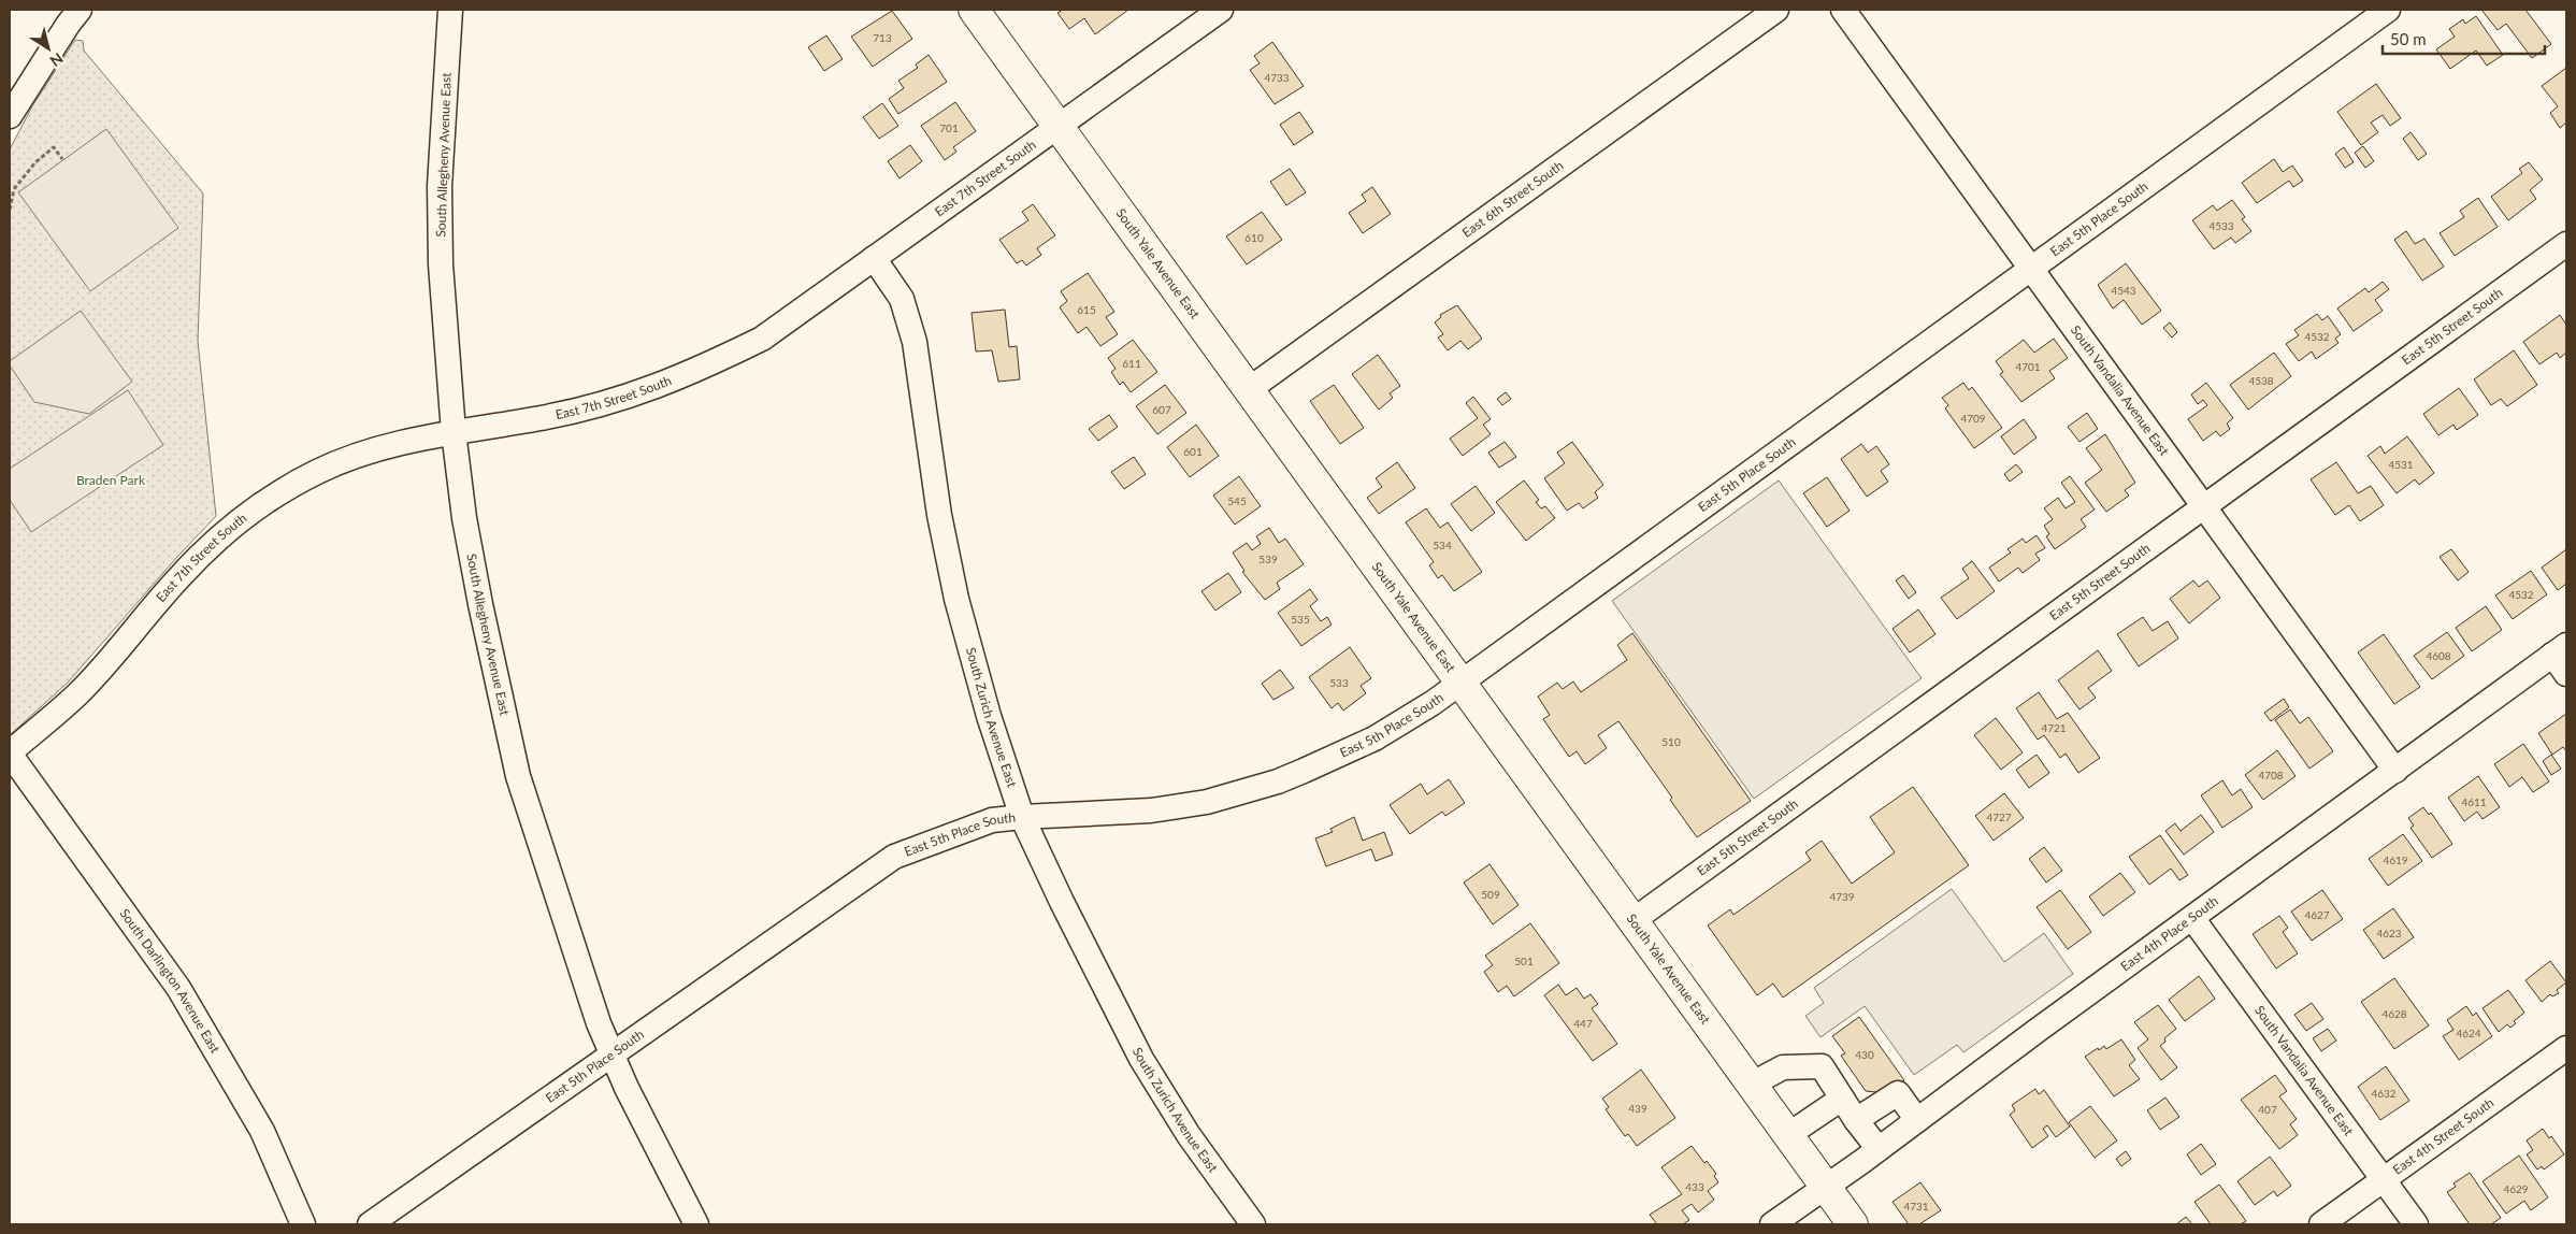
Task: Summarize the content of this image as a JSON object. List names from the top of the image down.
{
  "streets": {
    "main road": ["South Yale Avenue East"],
    "street": [
      "South Allegheny Avenue East",
      "East 7th Street South",
      "East 6th Street South",
      "East 5th Place South",
      "East 5th Street South",
      "South Vandalia Avenue East",
      "South Zurich Avenue East",
      "East 4th Place South",
      "South Darlington Avenue East",
      "East 4th Street South"
    ]
  },
  "crossings": [
    ["South Allegheny Avenue East", "East 7th Street South"],
    ["South Allegheny Avenue East", "East 5th Place South"],
    ["East 7th Street South", "South Yale Avenue East"],
    ["East 7th Street South", "South Zurich Avenue East"],
    ["East 7th Street South", "South Darlington Avenue East"],
    ["East 6th Street South", "South Yale Avenue East"],
    ["East 5th Place South", "South Yale Avenue East"],
    ["East 5th Place South", "South Vandalia Avenue East"],
    ["East 5th Place South", "South Zurich Avenue East"],
    ["South Yale Avenue East", "East 5th Street South"],
    ["South Yale Avenue East", "East 4th Place South"],
    ["East 5th Street South", "South Vandalia Avenue East"],
    ["South Vandalia Avenue East", "East 4th Place South"],
    ["South Vandalia Avenue East", "East 4th Street South"]
  ],
  "parks": ["Braden Park"],
  "house_numbers": [
    "713",
    "4733",
    "701",
    "4533",
    "610",
    "4543",
    "615",
    "4532",
    "611",
    "4701",
    "4538",
    "607",
    "4709",
    "601",
    "4531",
    "545",
    "534",
    "539",
    "4532",
    "535",
    "4608",
    "533",
    "4721",
    "510",
    "4708",
    "4611",
    "4727",
    "4619",
    "509",
    "4739",
    "4627",
    "4623",
    "501",
    "4628",
    "447",
    "4624",
    "430",
    "4632",
    "439",
    "407",
    "433",
    "4629",
    "4731"
  ],
  "scale_bar": "50 m",
  "north": "bottom right"
}
